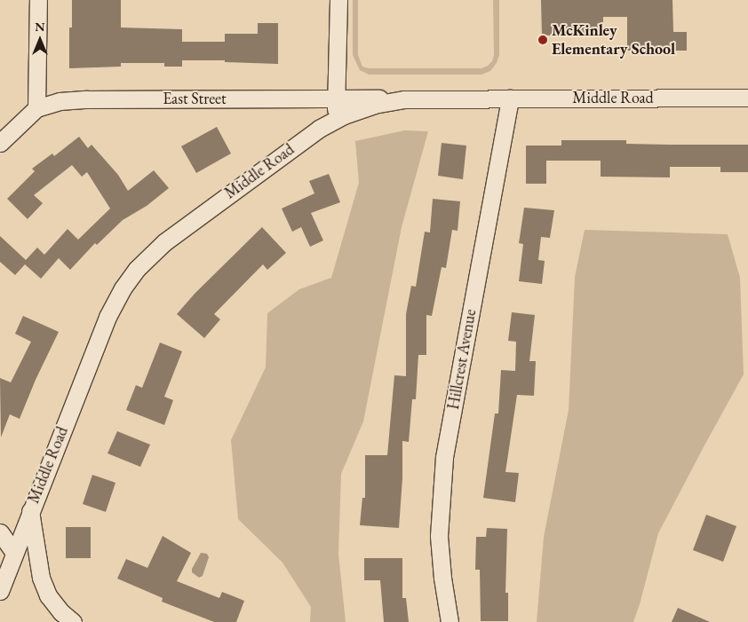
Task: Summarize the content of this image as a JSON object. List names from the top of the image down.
{
  "streets": {
    "street": ["Middle Road", "East Street", "Hillcrest Avenue"]
  },
  "crossings": [
    ["Middle Road", "East Street"],
    ["Middle Road", "Hillcrest Avenue"]
  ],
  "places": ["McKinley Elementary School"],
  "north": "top"
}
